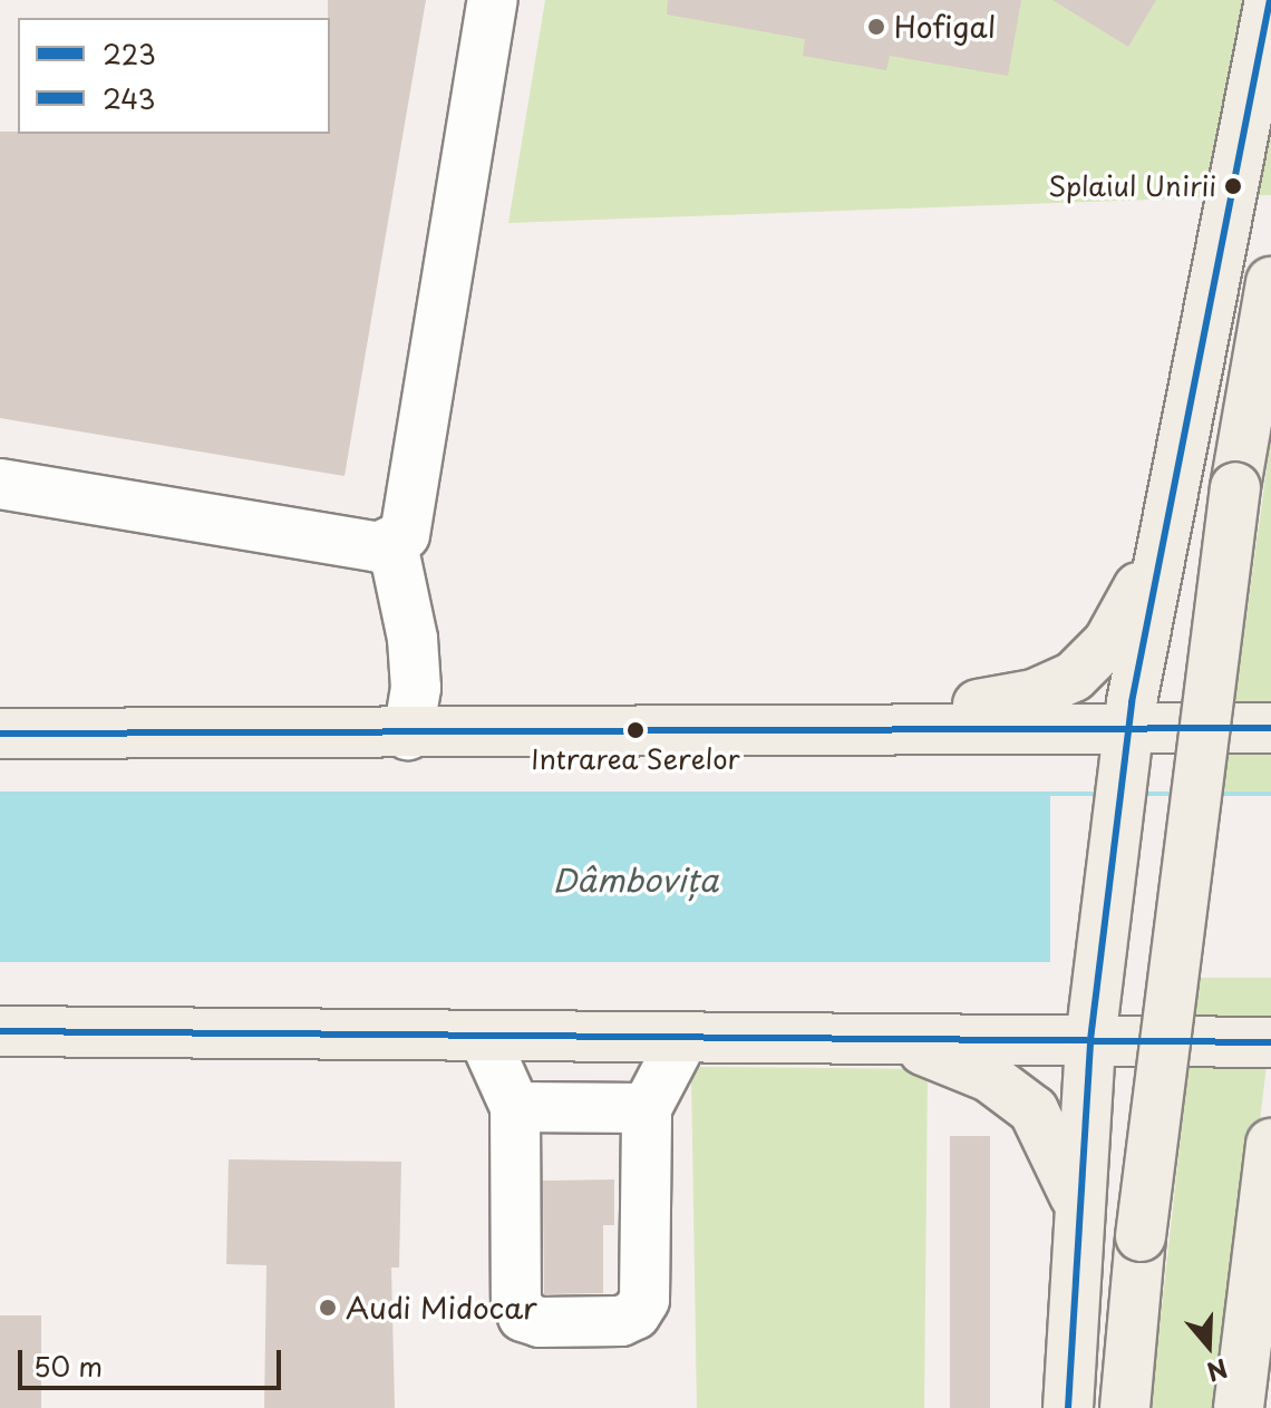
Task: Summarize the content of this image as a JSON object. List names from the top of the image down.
{
  "water": ["Dâmbovița"],
  "places": [
    "Hofigal",
    "Splaiul Unirii",
    "Intrarea Serelor",
    "Audi Midocar"
  ],
  "lines": ["transit line 243", "transit line 223"],
  "legend": ["223", "243"],
  "scale_bar": "50 m",
  "north": "bottom"
}
